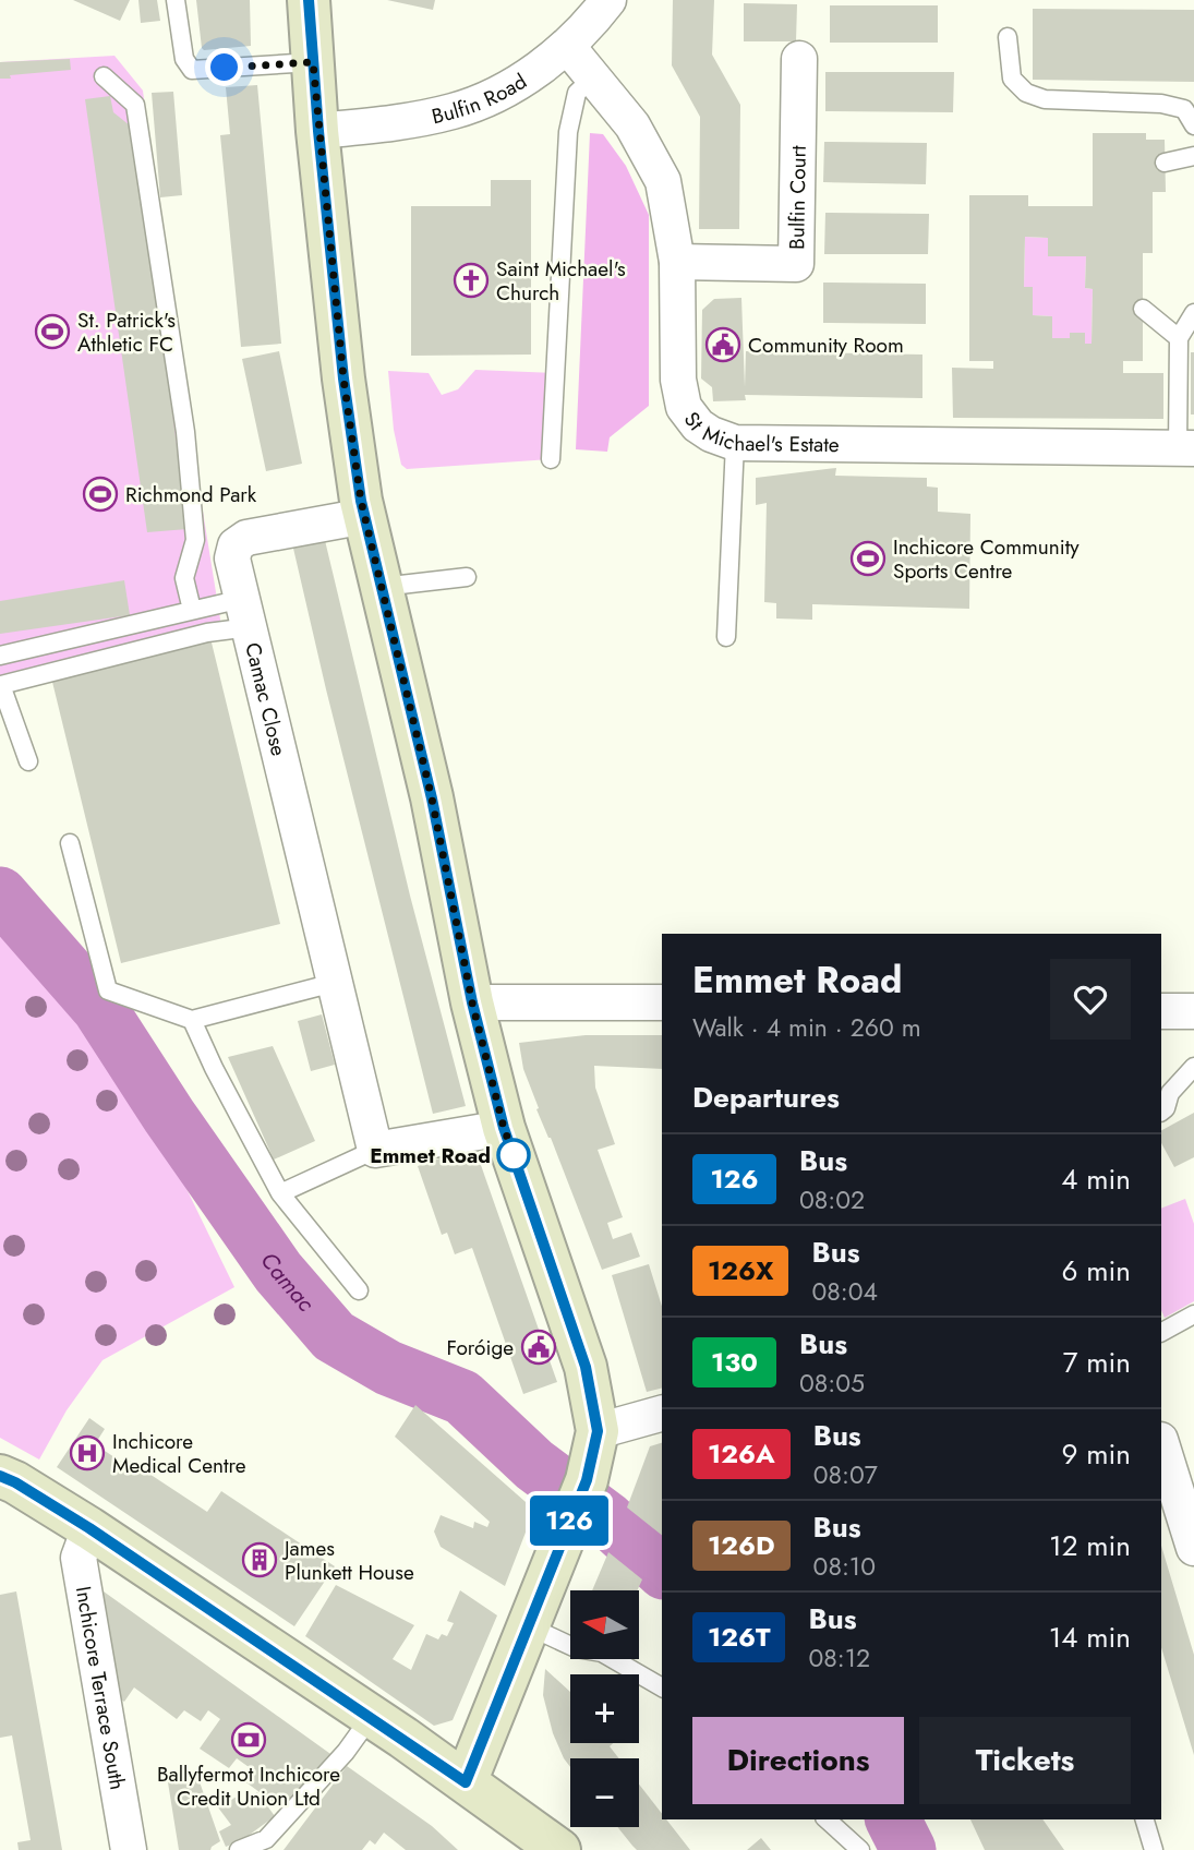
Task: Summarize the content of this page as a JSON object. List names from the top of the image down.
{
  "streets": {
    "street": [
      "Bulfin Road",
      "Bulfin Court",
      "St Michael's Estate",
      "Camac Close",
      "Inchicore Terrace South"
    ]
  },
  "crossings": [
    ["Bulfin Road", "St Michael's Estate"],
    ["Bulfin Court", "St Michael's Estate"]
  ],
  "water": ["Camac"],
  "places": {
    "church": ["Saint Michael's Church"],
    "sports": ["St. Patrick's Athletic FC", "Richmond Park", "Inchicore Community Sports Centre"],
    "public building": ["Community Room", "Foróige"],
    "other": ["Emmet Road"],
    "hospital": ["Inchicore Medical Centre"],
    "building": ["James Plunkett House"],
    "bank": ["Ballyfermot Inchicore Credit Union Ltd"]
  },
  "lines": ["bus line 126"],
  "north": "left",
  "page": {
    "on_map": "126",
    "heading": [
      ["Emmet Road", "Walk · 4 min · 260 m"],
      "Departures"
    ],
    "list": [
      {
        "mark": "126",
        "name": "Bus",
        "note": "08:02",
        "value": "4 min"
      },
      {
        "mark": "126X",
        "name": "Bus",
        "note": "08:04",
        "value": "6 min"
      },
      {
        "mark": "130",
        "name": "Bus",
        "note": "08:05",
        "value": "7 min"
      },
      {
        "mark": "126A",
        "name": "Bus",
        "note": "08:07",
        "value": "9 min"
      },
      {
        "mark": "126D",
        "name": "Bus",
        "note": "08:10",
        "value": "12 min"
      },
      {
        "mark": "126T",
        "name": "Bus",
        "note": "08:12",
        "value": "14 min"
      }
    ],
    "map_buttons": ["+", "−"],
    "buttons": ["Directions", "Tickets"]
  }
}
